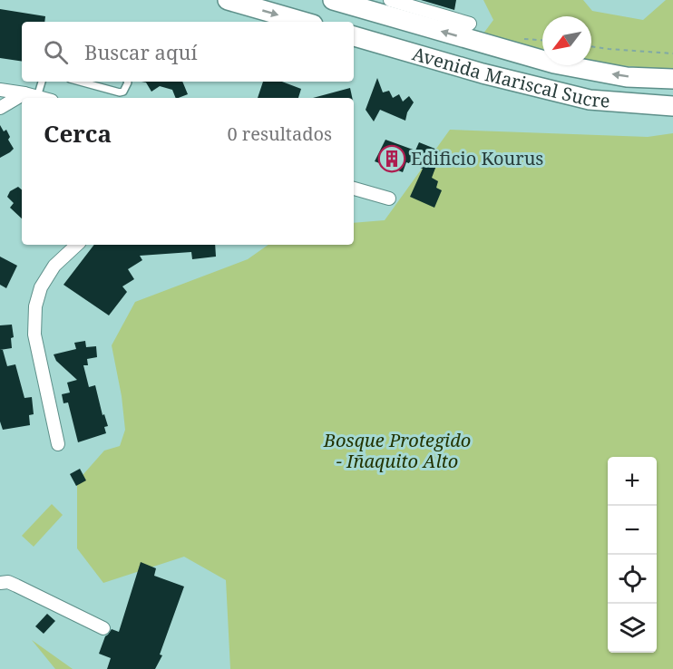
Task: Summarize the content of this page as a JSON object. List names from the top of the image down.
{
  "streets": {
    "main road": ["Avenida Mariscal Sucre"]
  },
  "parks": ["Bosque Protegido - Iñaquito Alto"],
  "places": {
    "building": ["Edificio Kourus"]
  },
  "north": "bottom left",
  "page": {
    "search": "Buscar aquí",
    "heading": ["Cerca", "0 resultados"],
    "map_buttons": ["+", "−"]
  }
}
